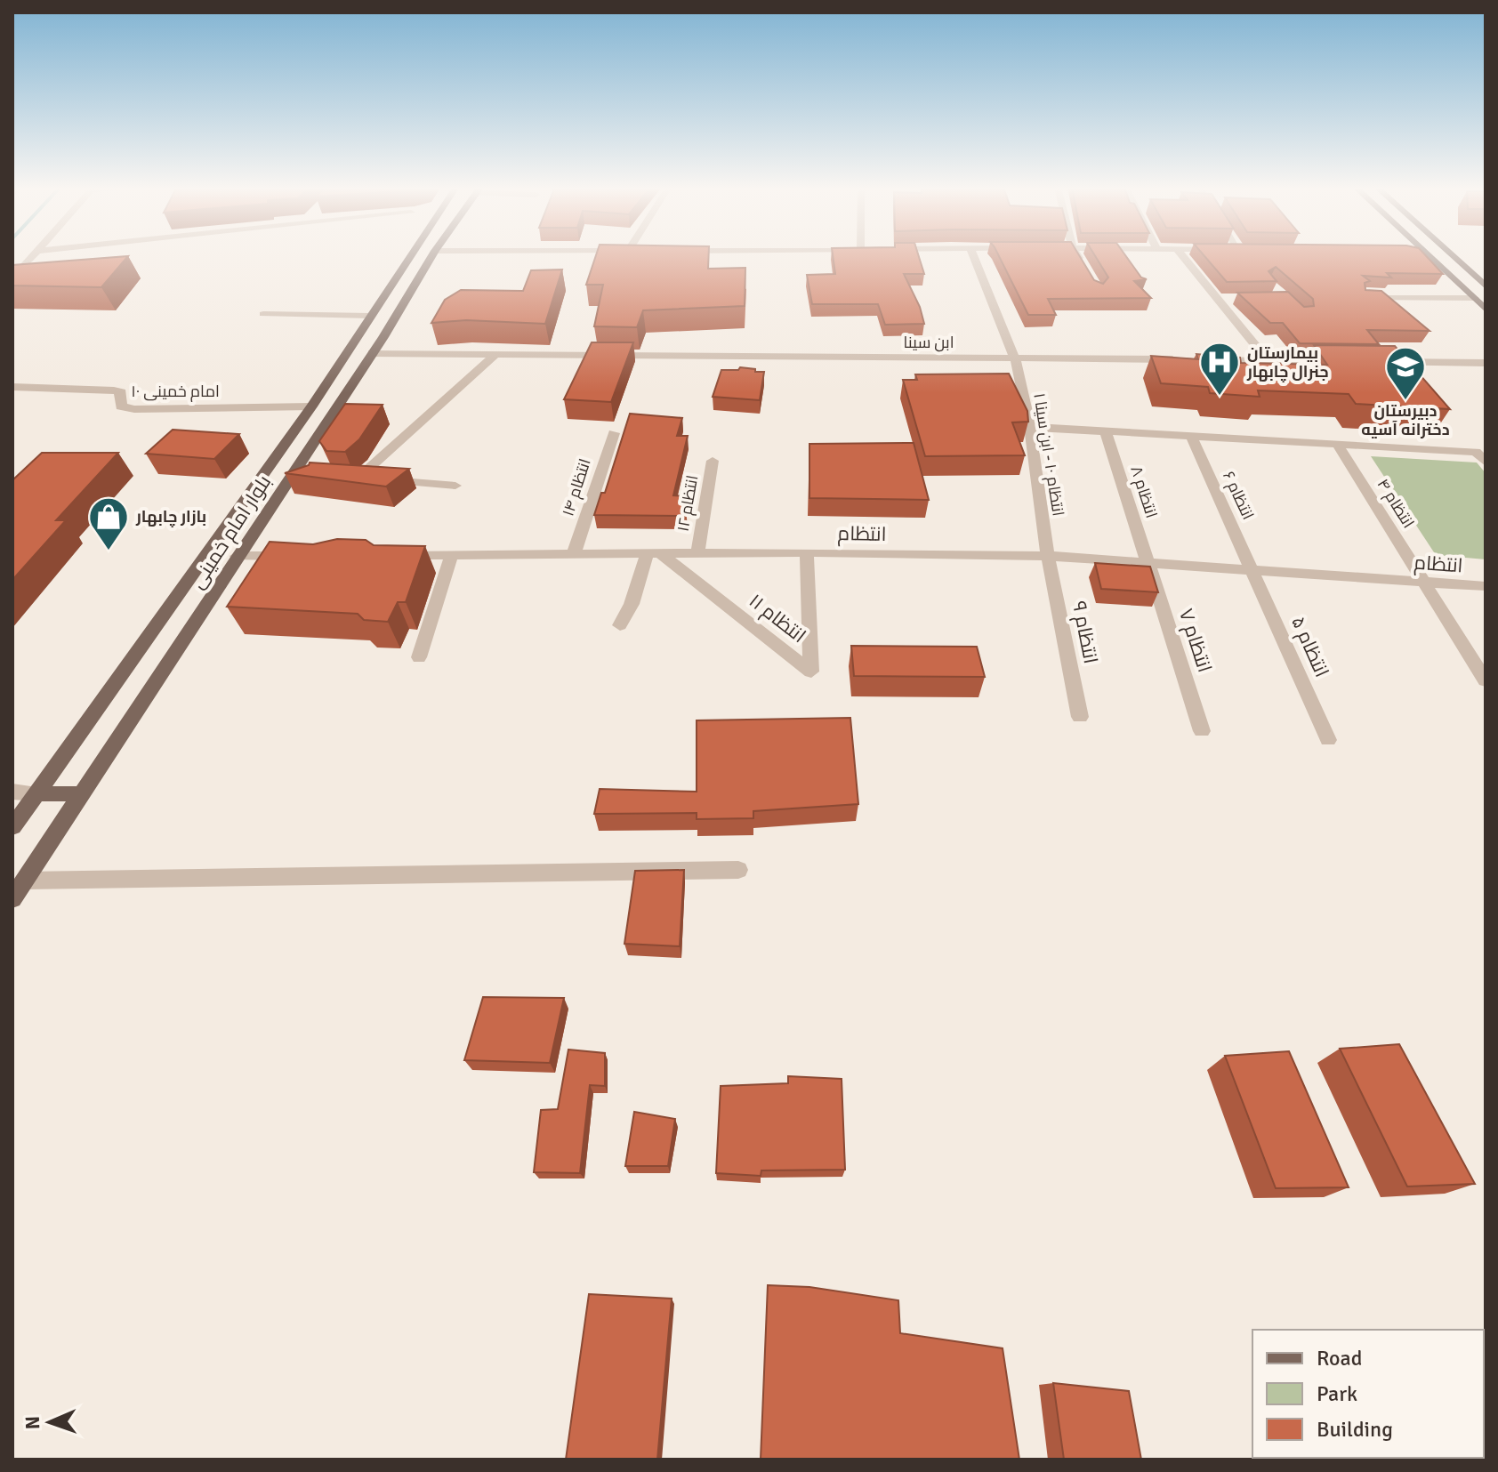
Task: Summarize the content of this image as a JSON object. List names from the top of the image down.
{
  "streets": {
    "main road": ["بلوار امام خمینی"],
    "street": [
      "ابن سینا",
      "امام خمینی ۱۰",
      "انتظام ۱۰ - ابن سینا ۱",
      "انتظام ۱۴",
      "انتظام ۸",
      "انتظام ۶",
      "انتظام ۱۲",
      "انتظام ۴",
      "انتظام",
      "انتظام ۱۱",
      "انتظام ۹",
      "انتظام ۷",
      "انتظام ۵"
    ]
  },
  "crossings": [
    ["ابن سینا", "انتظام ۱۰ - ابن سینا ۱"],
    ["ابن سینا", "بلوار امام خمینی"],
    ["امام خمینی ۱۰", "بلوار امام خمینی"],
    ["انتظام ۱۰ - ابن سینا ۱", "انتظام"],
    ["انتظام ۱۰ - ابن سینا ۱", "انتظام ۹"],
    ["انتظام ۱۴", "انتظام"],
    ["انتظام ۸", "انتظام"],
    ["انتظام ۸", "انتظام ۷"],
    ["انتظام ۶", "انتظام"],
    ["انتظام ۶", "انتظام ۵"],
    ["انتظام ۱۲", "انتظام"],
    ["انتظام ۴", "انتظام"],
    ["انتظام", "انتظام ۱۱"],
    ["انتظام", "انتظام ۹"],
    ["انتظام", "انتظام ۷"],
    ["انتظام", "انتظام ۵"]
  ],
  "places": {
    "hospital": ["بیمارستان جنرال چابهار"],
    "school or university": ["دبیرستان دخترانه آسیه"],
    "shop": ["بازار چابهار"]
  },
  "legend": ["Road", "Park", "Building"],
  "north": "left"
}
